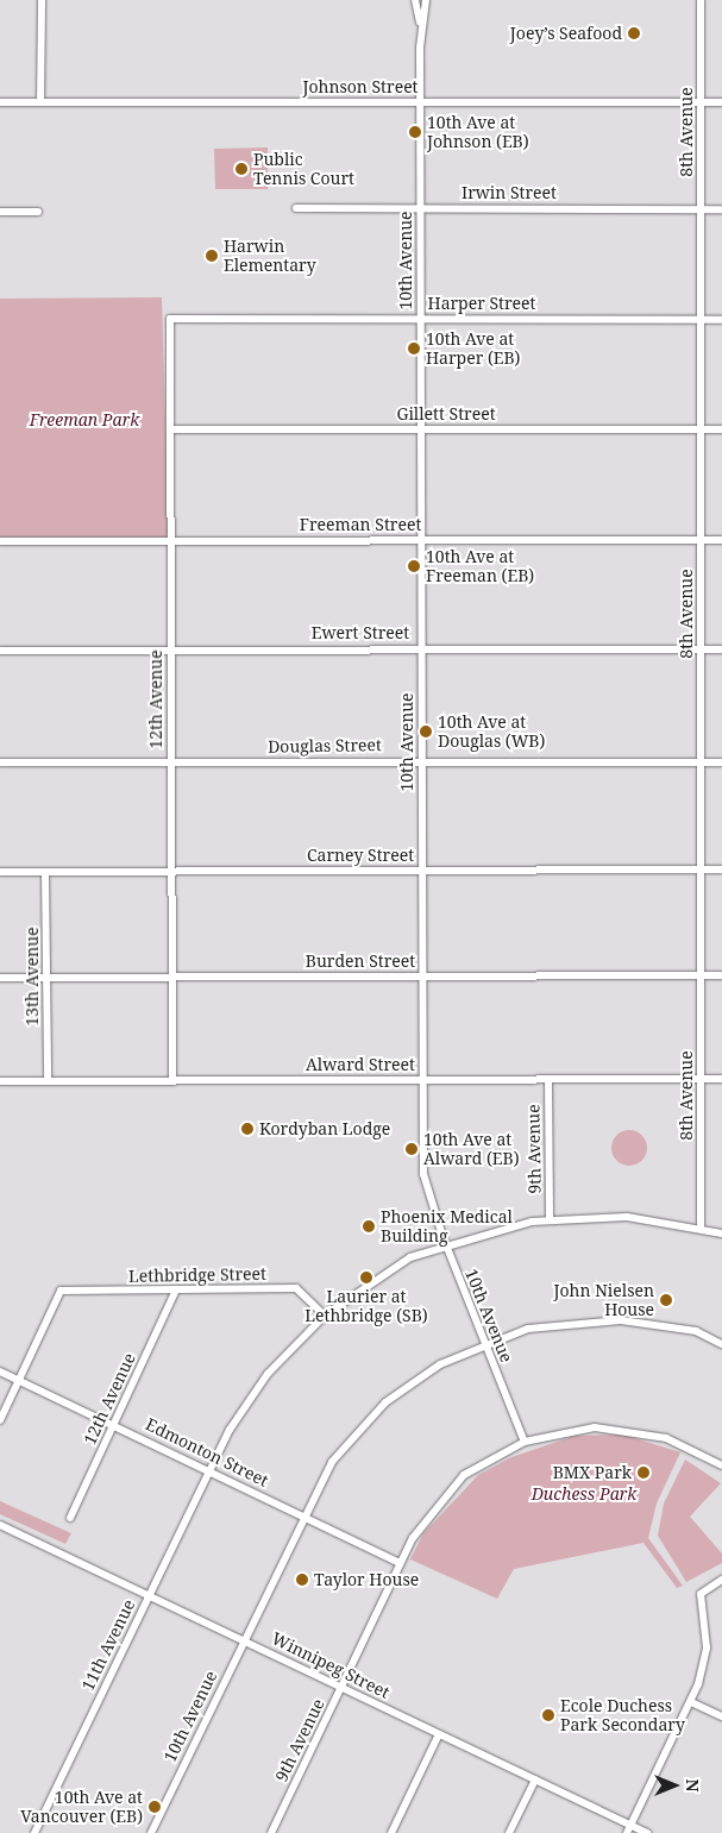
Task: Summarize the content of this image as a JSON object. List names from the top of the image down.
{
  "streets": {
    "street": [
      "Johnson Street",
      "8th Avenue",
      "Irwin Street",
      "10th Avenue",
      "Harper Street",
      "Gillett Street",
      "Freeman Street",
      "Ewert Street",
      "12th Avenue",
      "Douglas Street",
      "Carney Street",
      "Burden Street",
      "13th Avenue",
      "Alward Street",
      "9th Avenue",
      "Lethbridge Street",
      "Edmonton Street",
      "11th Avenue",
      "Winnipeg Street"
    ]
  },
  "crossings": [
    ["Johnson Street", "8th Avenue"],
    ["Johnson Street", "10th Avenue"],
    ["8th Avenue", "Irwin Street"],
    ["8th Avenue", "Harper Street"],
    ["8th Avenue", "Gillett Street"],
    ["8th Avenue", "Freeman Street"],
    ["8th Avenue", "Ewert Street"],
    ["8th Avenue", "Douglas Street"],
    ["8th Avenue", "Carney Street"],
    ["8th Avenue", "Burden Street"],
    ["8th Avenue", "Alward Street"],
    ["8th Avenue", "11th Avenue"],
    ["Irwin Street", "10th Avenue"],
    ["10th Avenue", "Harper Street"],
    ["10th Avenue", "Gillett Street"],
    ["10th Avenue", "Freeman Street"],
    ["10th Avenue", "Ewert Street"],
    ["10th Avenue", "Douglas Street"],
    ["10th Avenue", "Carney Street"],
    ["10th Avenue", "Burden Street"],
    ["10th Avenue", "Alward Street"],
    ["10th Avenue", "9th Avenue"],
    ["10th Avenue", "Edmonton Street"],
    ["10th Avenue", "11th Avenue"],
    ["10th Avenue", "Winnipeg Street"],
    ["Harper Street", "12th Avenue"],
    ["Gillett Street", "12th Avenue"],
    ["Freeman Street", "12th Avenue"],
    ["Ewert Street", "12th Avenue"],
    ["12th Avenue", "Douglas Street"],
    ["12th Avenue", "Carney Street"],
    ["12th Avenue", "Burden Street"],
    ["12th Avenue", "Alward Street"],
    ["12th Avenue", "Lethbridge Street"],
    ["12th Avenue", "Edmonton Street"],
    ["Carney Street", "13th Avenue"],
    ["Burden Street", "13th Avenue"],
    ["13th Avenue", "Alward Street"],
    ["Alward Street", "9th Avenue"],
    ["9th Avenue", "Edmonton Street"],
    ["9th Avenue", "11th Avenue"],
    ["9th Avenue", "Winnipeg Street"],
    ["Lethbridge Street", "Edmonton Street"],
    ["Lethbridge Street", "11th Avenue"],
    ["Edmonton Street", "11th Avenue"],
    ["11th Avenue", "Winnipeg Street"]
  ],
  "parks": ["Freeman Park", "Duchess Park"],
  "places": [
    "Joey’s Seafood",
    "10th Ave at Johnson (EB)",
    "Public Tennis Court",
    "Harwin Elementary",
    "10th Ave at Harper (EB)",
    "10th Ave at Freeman (EB)",
    "10th Ave at Douglas (WB)",
    "Kordyban Lodge",
    "10th Ave at Alward (EB)",
    "Phoenix Medical Building",
    "Laurier at Lethbridge (SB)",
    "John Nielsen House",
    "BMX Park",
    "Taylor House",
    "Ecole Duchess Park Secondary",
    "10th Ave at Vancouver (EB)"
  ],
  "north": "right"
}
